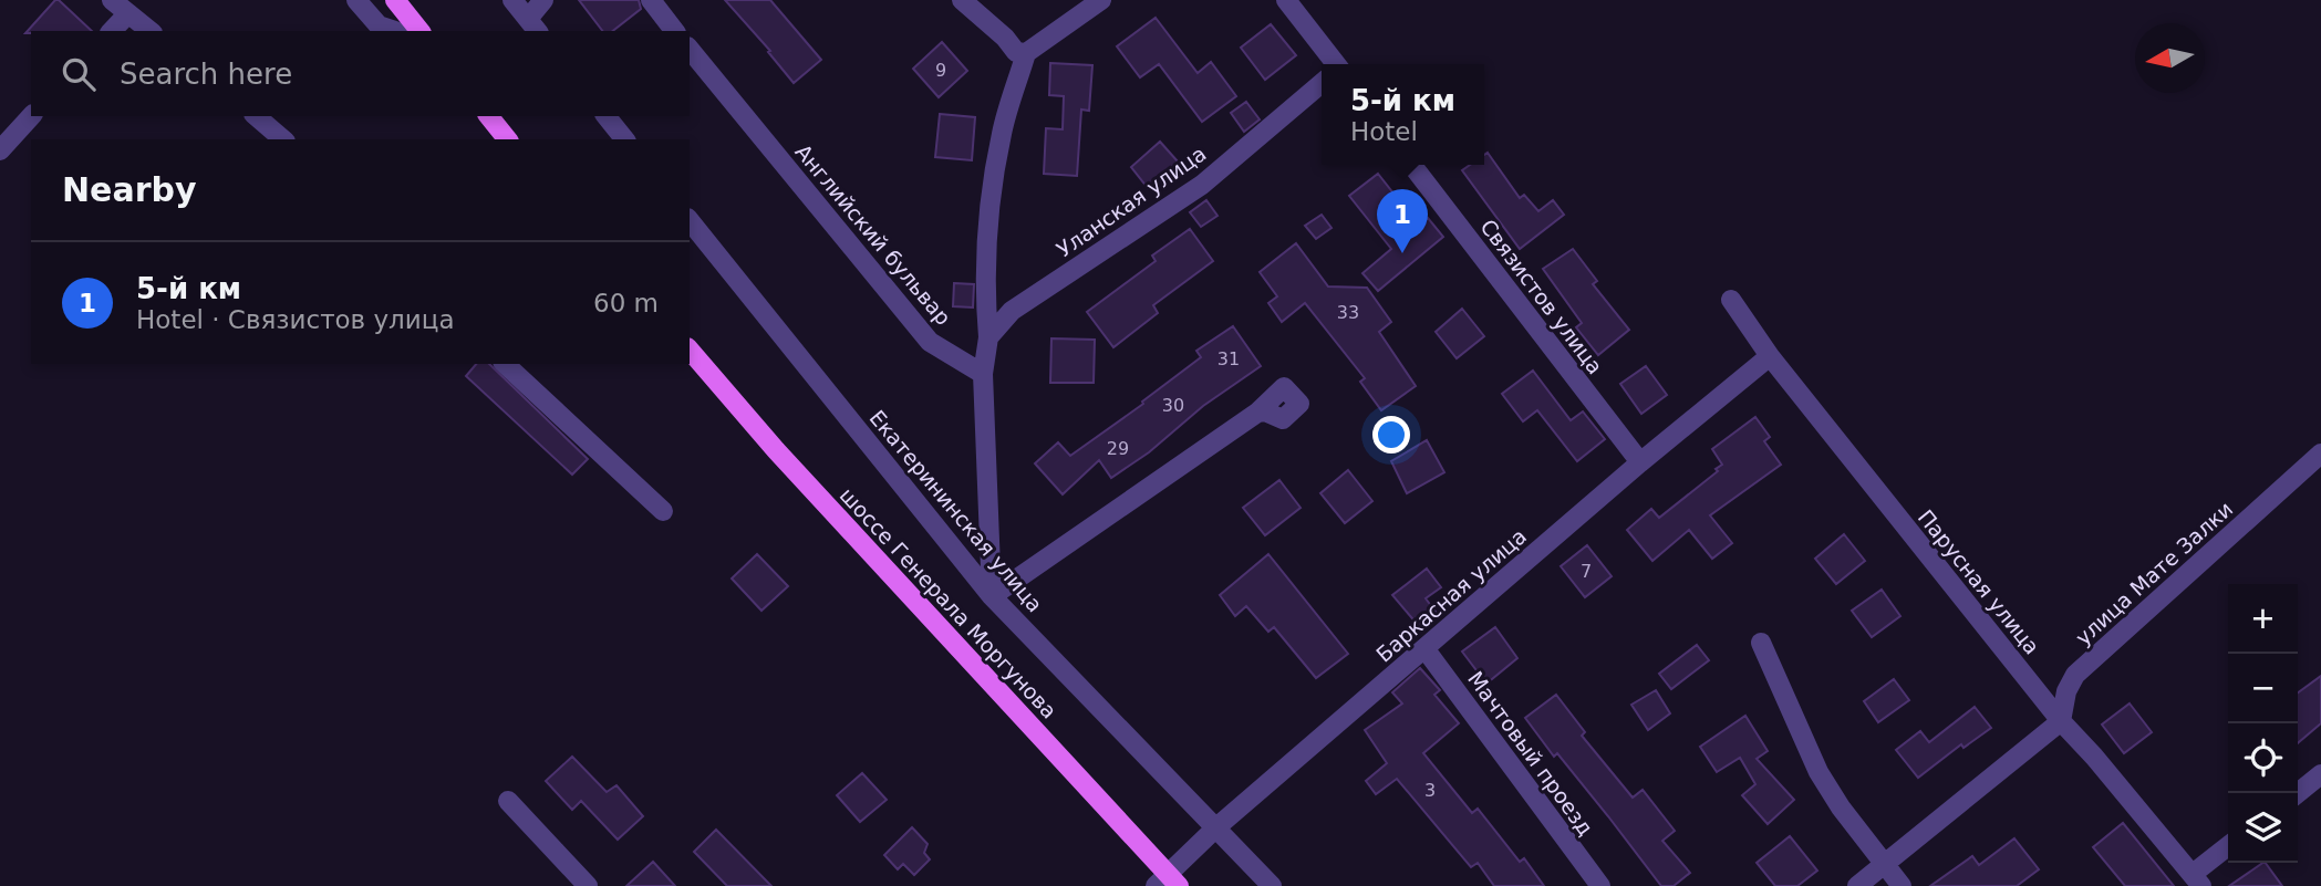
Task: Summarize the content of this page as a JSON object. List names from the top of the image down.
{
  "streets": {
    "main road": ["шоссе Генерала Моргунова"],
    "street": [
      "Уланская улица",
      "Английский бульвар",
      "Связистов улица",
      "Екатерининская улица",
      "улица Мате Залки",
      "Парусная улица",
      "Баркасная улица",
      "Мачтовый проезд"
    ]
  },
  "crossings": [
    ["Связистов улица", "Баркасная улица"],
    ["Екатерининская улица", "Баркасная улица"],
    ["улица Мате Залки", "Парусная улица"],
    ["Парусная улица", "Баркасная улица"],
    ["Баркасная улица", "шоссе Генерала Моргунова"],
    ["Баркасная улица", "Мачтовый проезд"]
  ],
  "house_numbers": [
    "9",
    "33",
    "31",
    "30",
    "29",
    "7",
    "3"
  ],
  "north": "left",
  "page": {
    "search": "Search here",
    "popup": ["5-й км", "Hotel"],
    "heading": "Nearby",
    "pins": "1",
    "list": [
      {
        "mark": "1",
        "name": "5-й км",
        "note": "Hotel · Связистов улица",
        "value": "60 m"
      }
    ],
    "map_buttons": ["+", "−"]
  }
}
